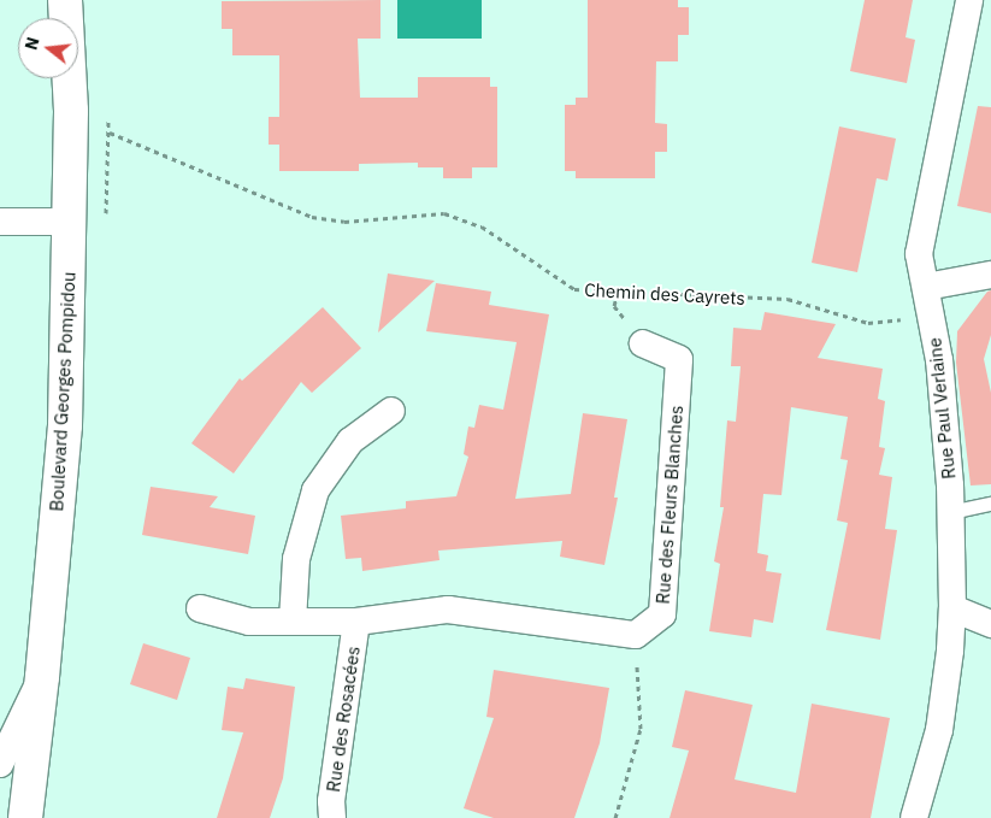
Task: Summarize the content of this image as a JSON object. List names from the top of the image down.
{
  "streets": {
    "street": [
      "Boulevard Georges Pompidou",
      "Rue Paul Verlaine",
      "Rue des Fleurs Blanches",
      "Rue des Rosacées"
    ],
    "path": ["Chemin des Cayrets"]
  },
  "crossings": [
    ["Chemin des Cayrets", "Rue Paul Verlaine"]
  ],
  "north": "left"
}
